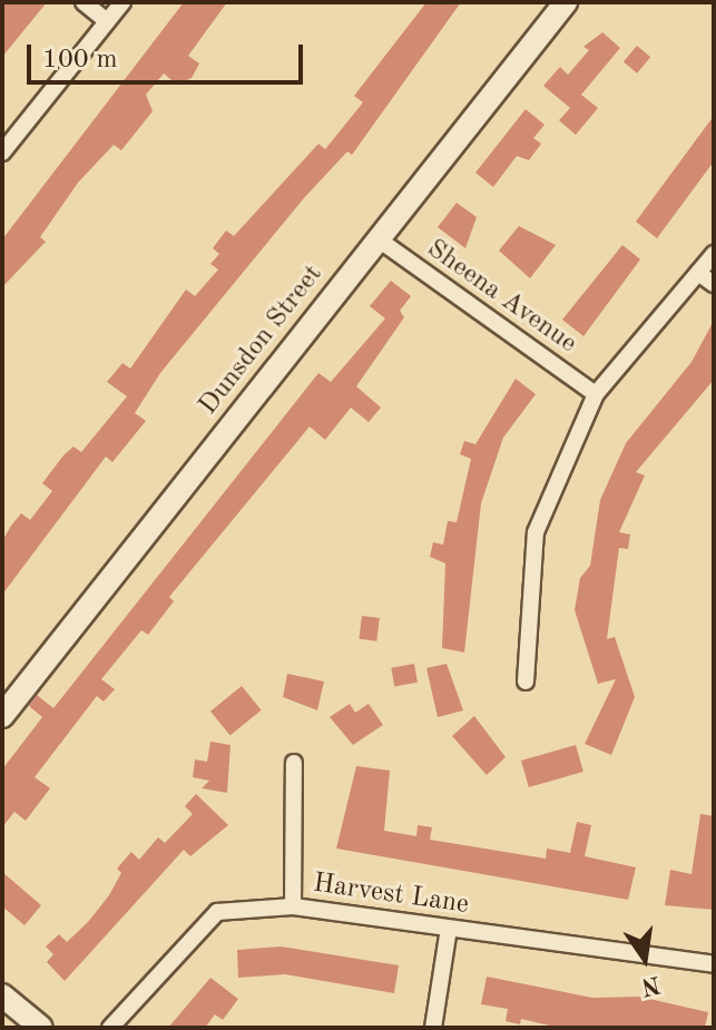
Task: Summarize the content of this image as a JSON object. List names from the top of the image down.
{
  "streets": {
    "main road": ["Dunsdon Street"],
    "street": ["Sheena Avenue", "Harvest Lane"]
  },
  "crossings": [
    ["Sheena Avenue", "Dunsdon Street"]
  ],
  "scale_bar": "100 m",
  "north": "bottom"
}
